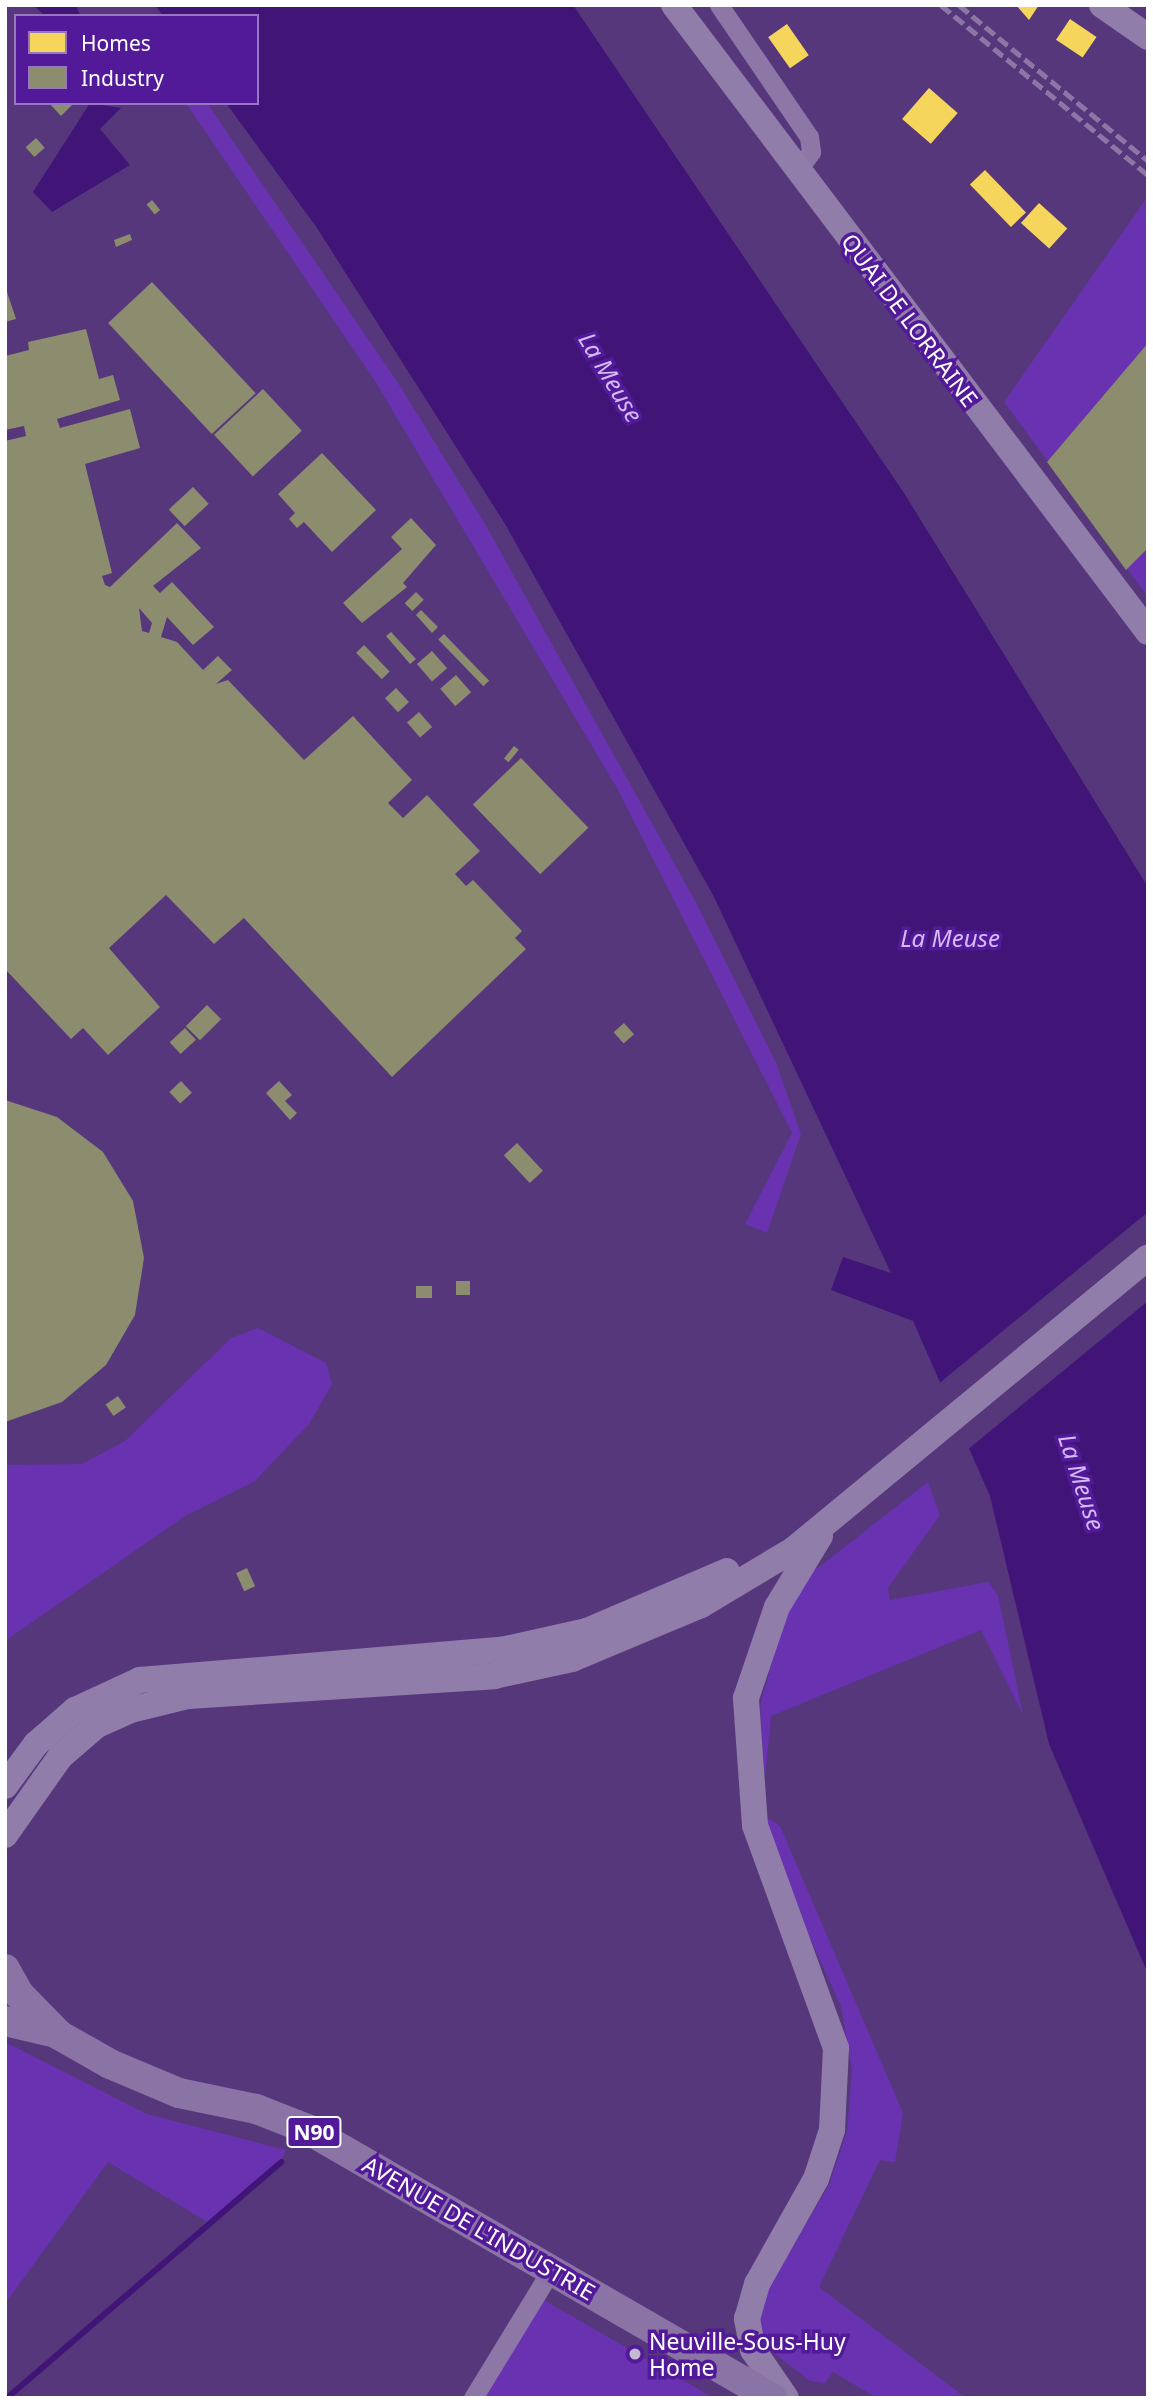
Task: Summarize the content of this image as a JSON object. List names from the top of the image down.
{
  "streets": {
    "main road": ["QUAI DE LORRAINE", "N90", "AVENUE DE L'INDUSTRIE"]
  },
  "crossings": [
    ["N90", "AVENUE DE L'INDUSTRIE"]
  ],
  "water": ["La Meuse"],
  "places": ["Neuville-Sous-Huy Home"],
  "legend": ["Homes", "Industry"]
}
